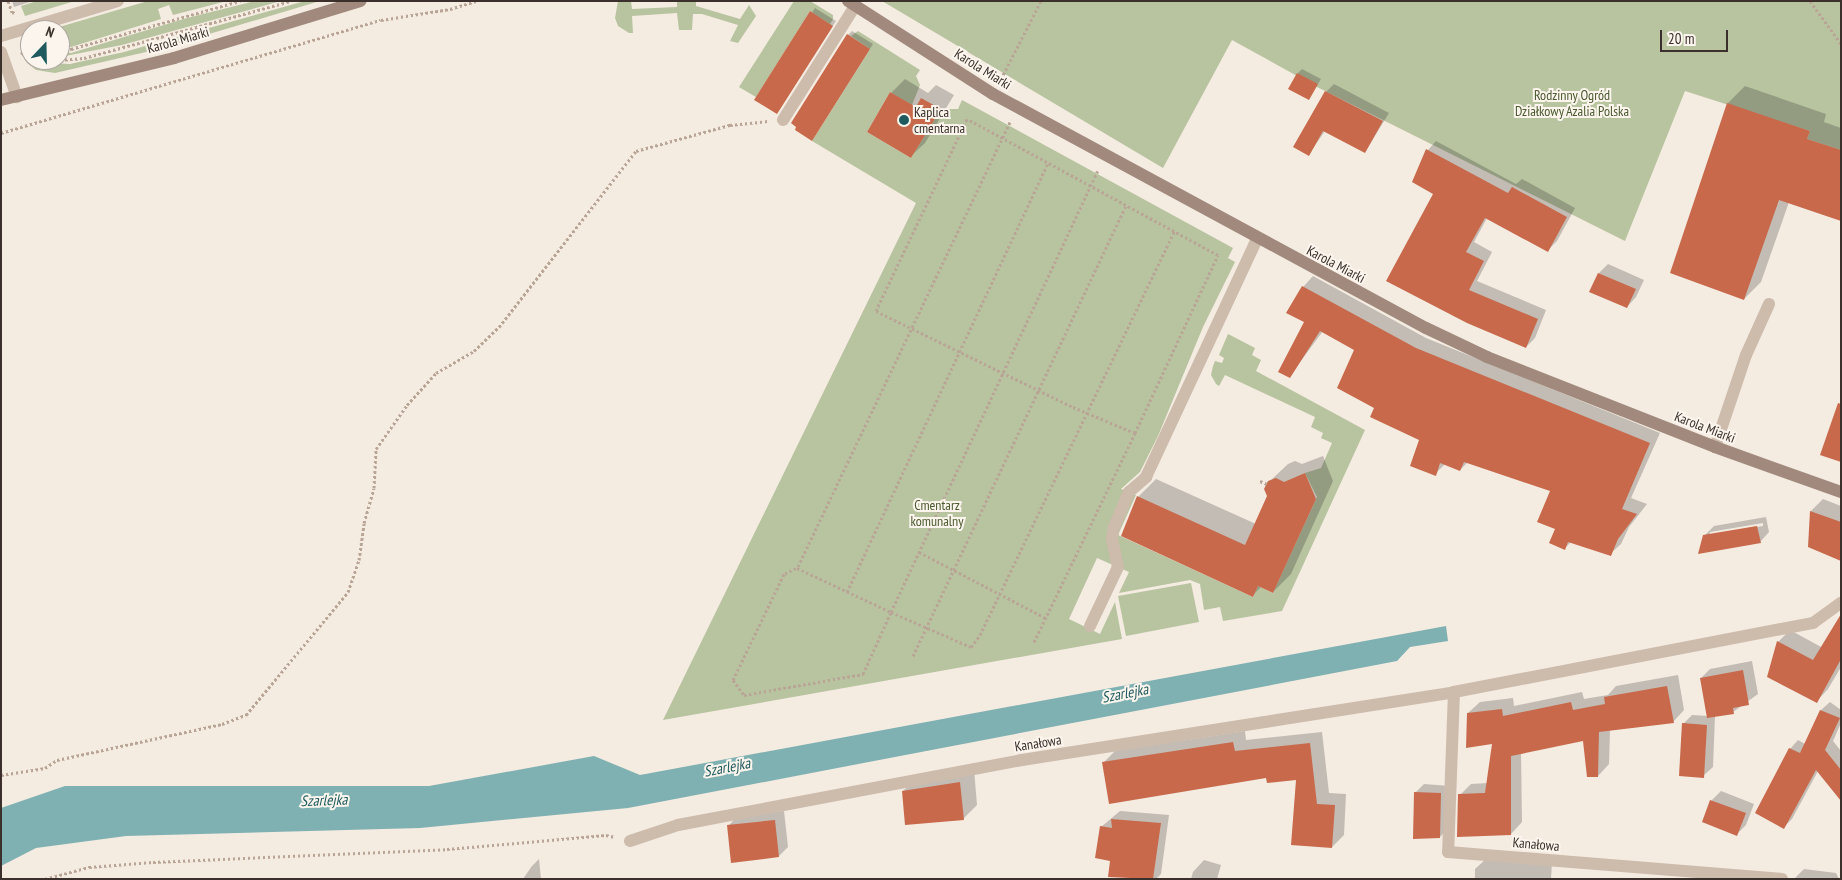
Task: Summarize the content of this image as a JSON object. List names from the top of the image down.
{
  "streets": {
    "street": ["Karola Miarki", "Kanałowa"]
  },
  "water": ["Szarlejka"],
  "parks": ["Rodzinny Ogród Działkowy Azalia Polska", "Cmentarz komunalny"],
  "places": ["Kaplica cmentarna"],
  "scale_bar": "20 m",
  "north": "top"
}
